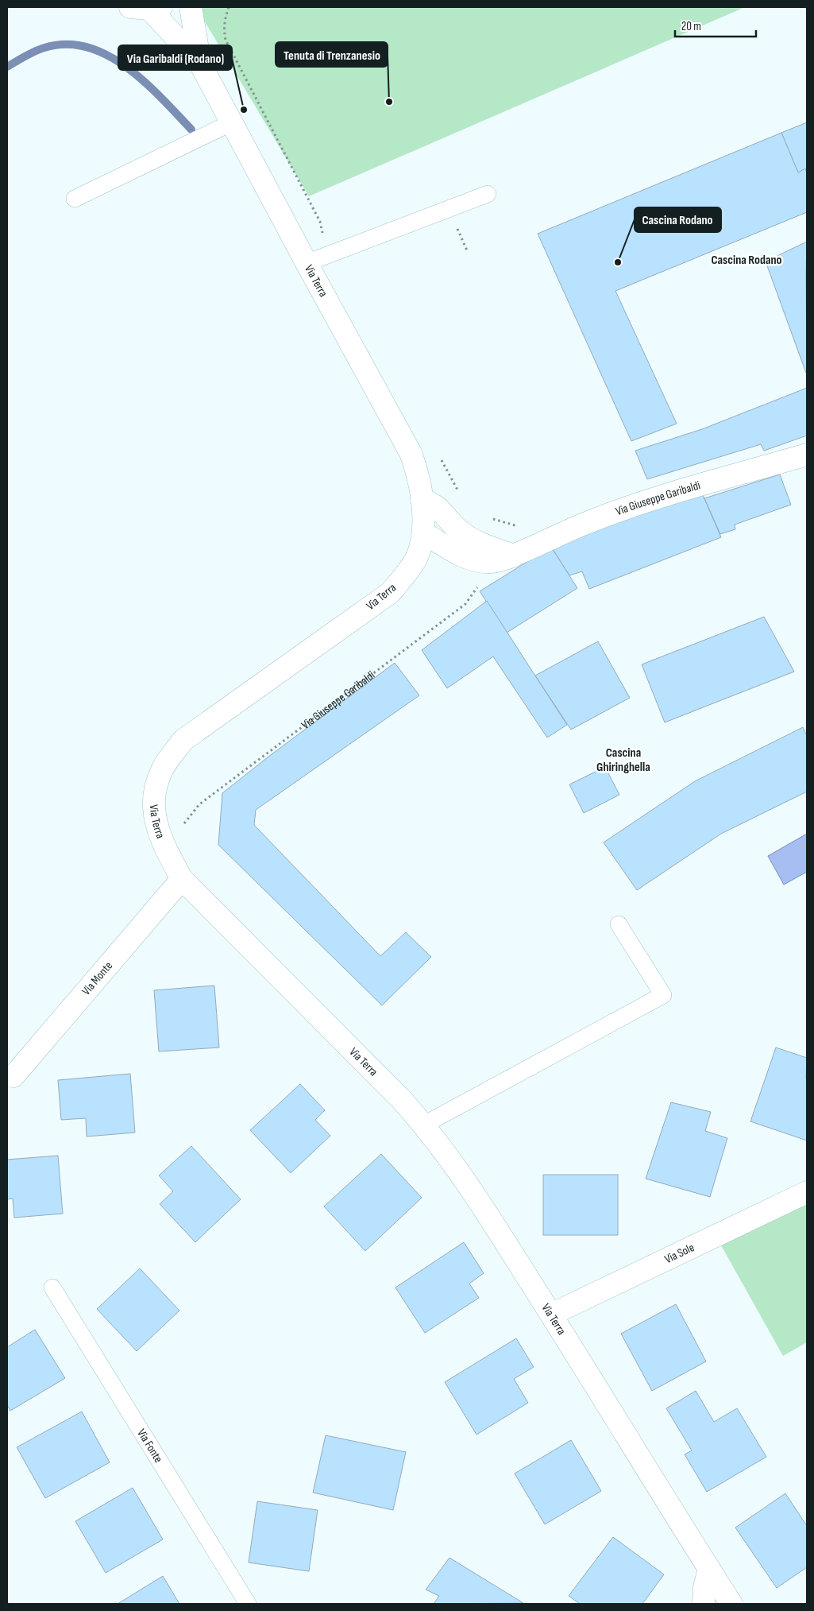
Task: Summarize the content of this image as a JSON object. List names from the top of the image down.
{
  "streets": {
    "street": [
      "Via Terra",
      "Via Giuseppe Garibaldi",
      "Via Monte",
      "Via Sole"
    ],
    "lane": ["Via Fonte"]
  },
  "crossings": [
    ["Via Terra", "Via Giuseppe Garibaldi"],
    ["Via Terra", "Via Monte"],
    ["Via Terra", "Via Sole"]
  ],
  "districts": ["Cascina Rodano", "Cascina Ghiringhella"],
  "places": ["Tenuta di Trenzanesio", "Via Garibaldi (Rodano)", "Cascina Rodano"],
  "scale_bar": "20 m"
}
